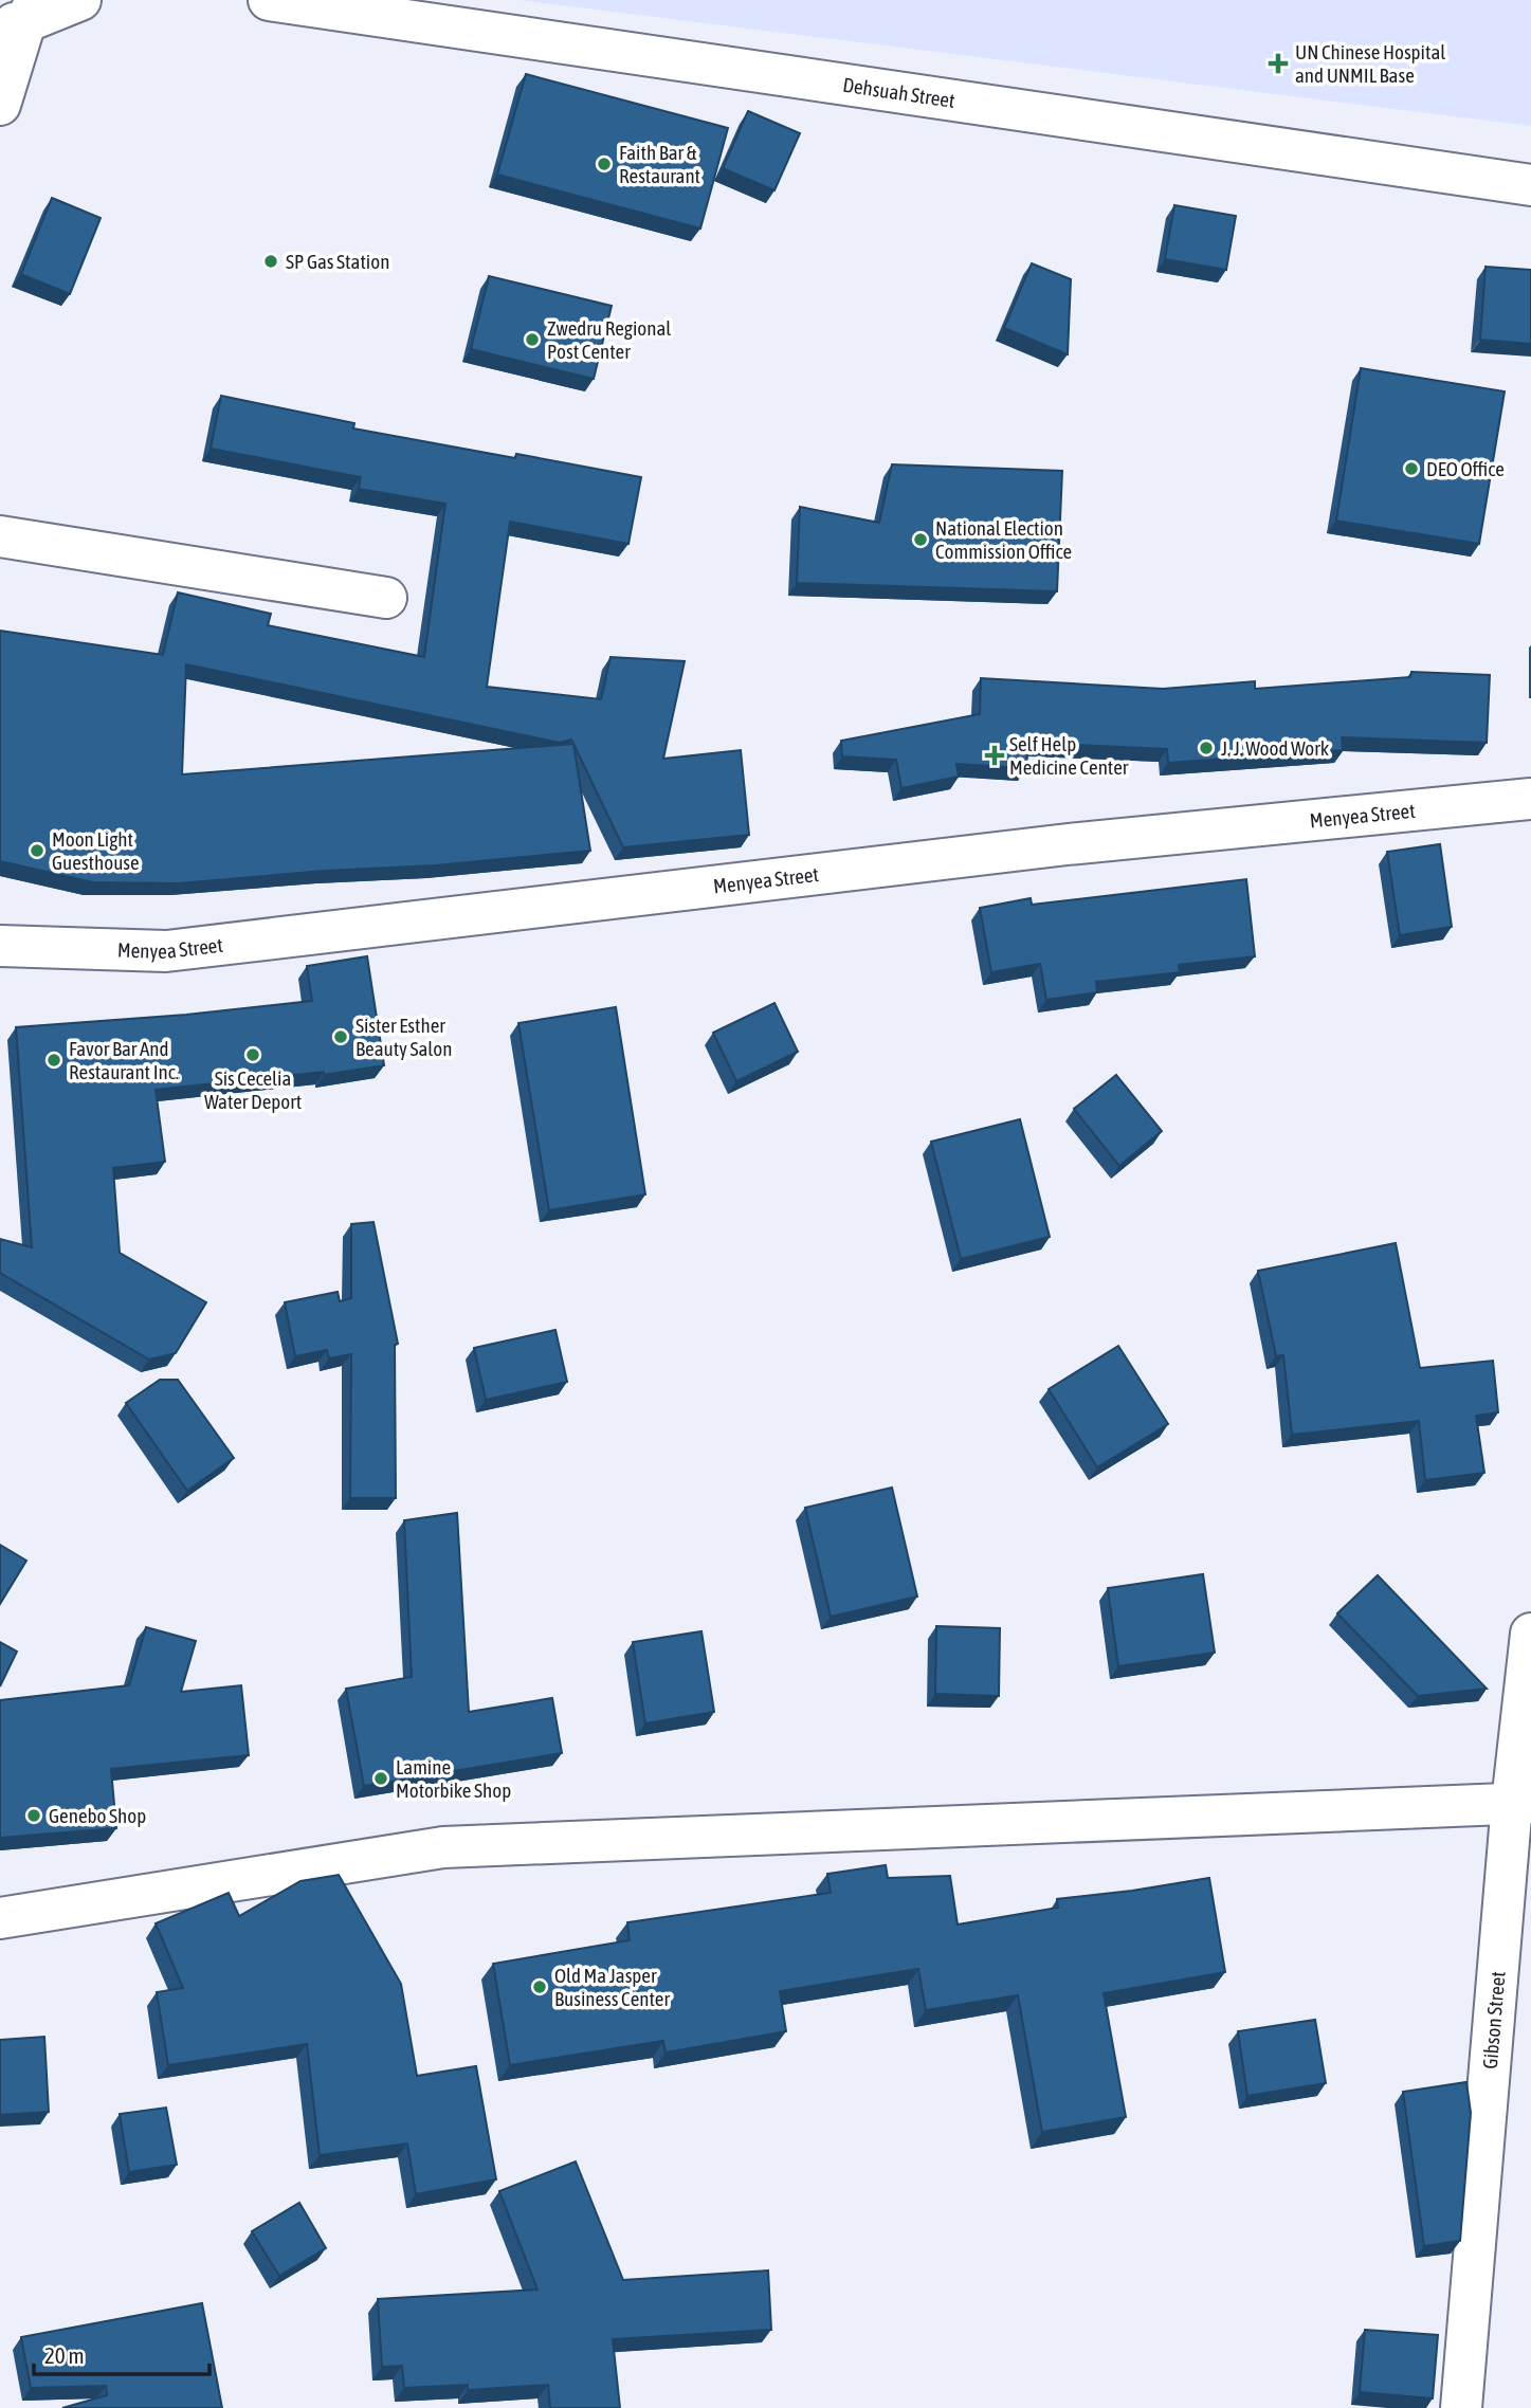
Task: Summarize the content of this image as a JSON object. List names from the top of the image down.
{
  "streets": {
    "street": ["Dehsuah Street", "Menyea Street", "Gibson Street"]
  },
  "places": {
    "health": ["UN Chinese Hospital and UNMIL Base", "Self Help Medicine Center"],
    "other": [
      "Faith Bar & Restaurant",
      "SP Gas Station",
      "Zwedru Regional Post Center",
      "DEO Office",
      "National Election Commission Office",
      "J. J. Wood Work",
      "Moon Light Guesthouse",
      "Sister Esther Beauty Salon",
      "Sis Cecelia Water Deport",
      "Favor Bar And Restaurant Inc.",
      "Lamine Motorbike Shop",
      "Genebo Shop",
      "Old Ma Jasper Business Center"
    ]
  },
  "scale_bar": "20 m"
}
